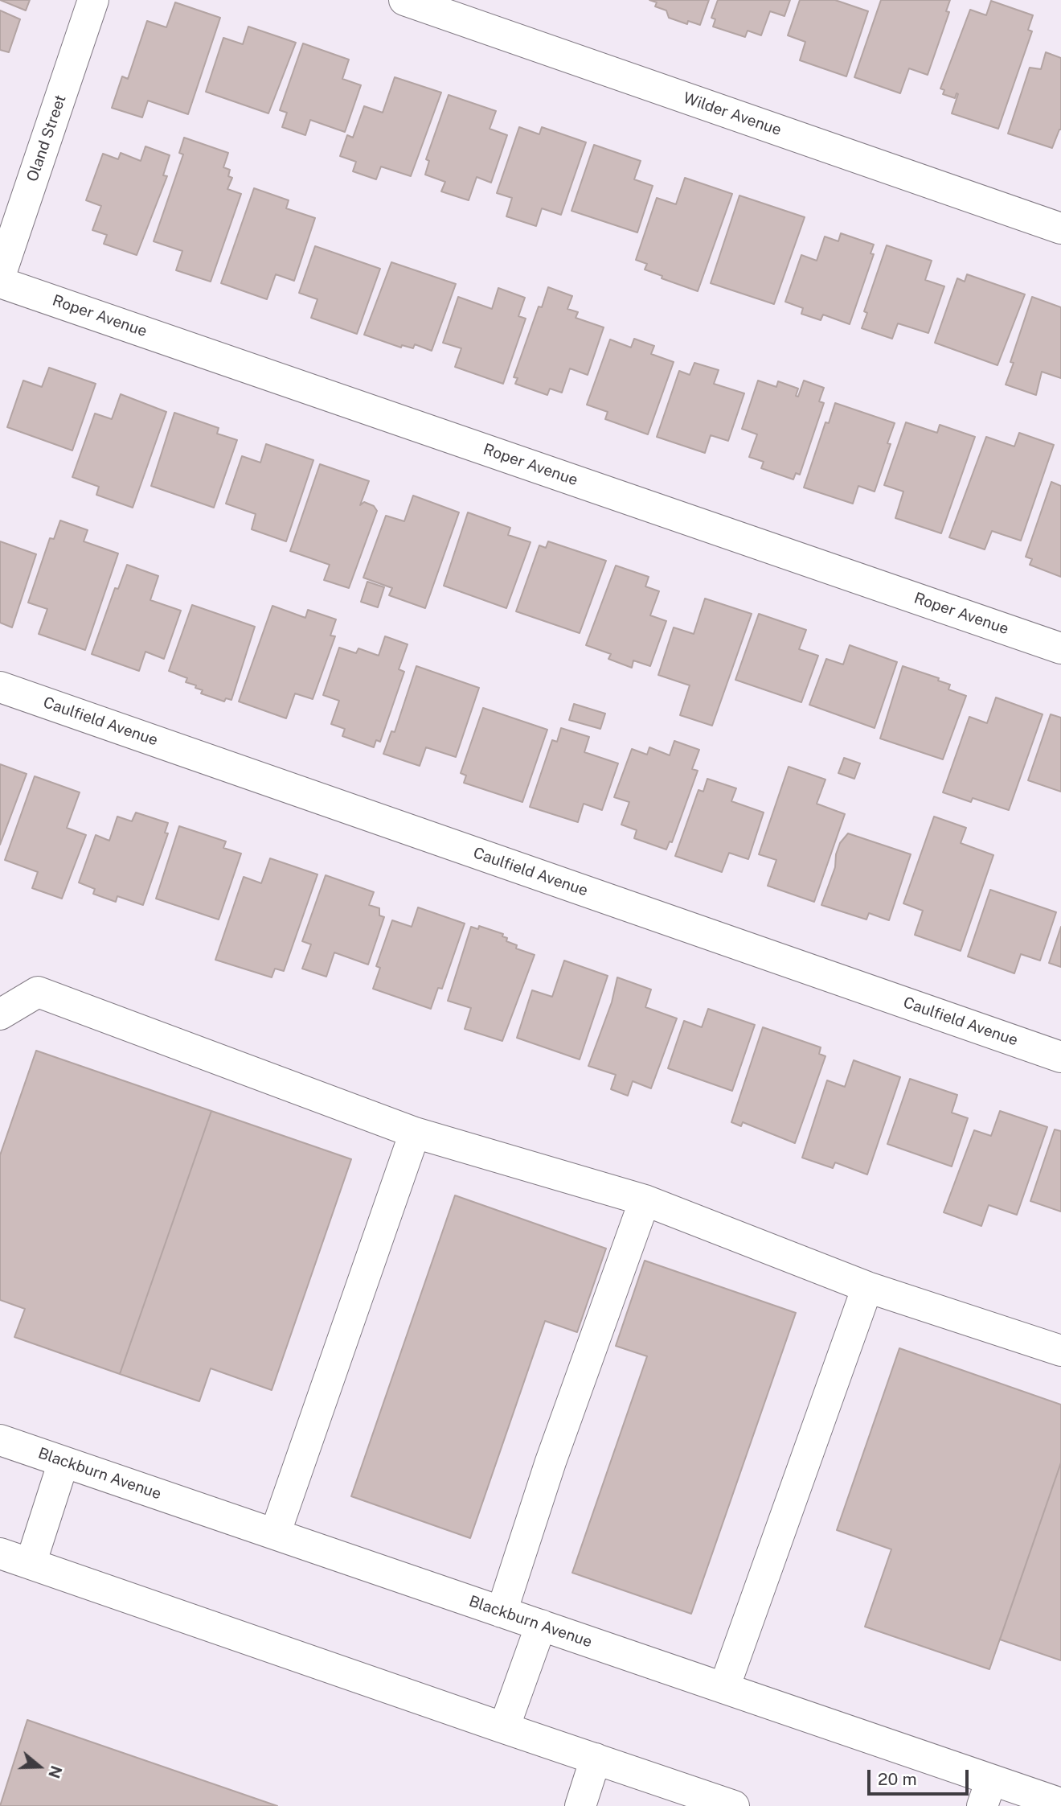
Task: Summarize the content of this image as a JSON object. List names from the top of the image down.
{
  "streets": {
    "street": [
      "Wilder Avenue",
      "Oland Street",
      "Roper Avenue",
      "Caulfield Avenue",
      "Blackburn Avenue"
    ]
  },
  "scale_bar": "20 m",
  "north": "right"
}
